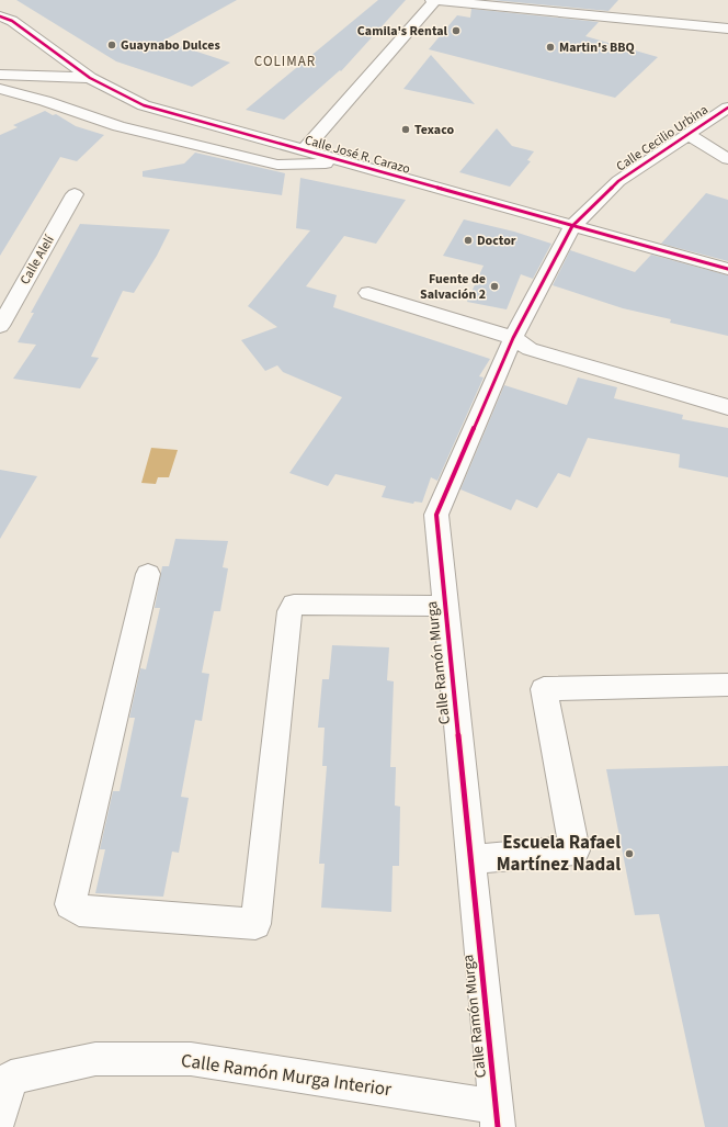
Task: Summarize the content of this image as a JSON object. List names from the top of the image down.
{
  "streets": {
    "street": [
      "Calle Cecilio Urbina",
      "Calle José R. Carazo",
      "Calle Alelí",
      "Calle Ramón Murga",
      "Calle Ramón Murga Interior"
    ]
  },
  "crossings": [
    ["Calle Cecilio Urbina", "Calle José R. Carazo"],
    ["Calle Cecilio Urbina", "Calle Ramón Murga"],
    ["Calle José R. Carazo", "Calle Ramón Murga"],
    ["Calle Ramón Murga", "Calle Ramón Murga Interior"]
  ],
  "districts": ["COLIMAR"],
  "places": [
    "Camila's Rental",
    "Guaynabo Dulces",
    "Martin's BBQ",
    "Texaco",
    "Doctor",
    "Fuente de Salvación 2",
    "Escuela Rafael Martínez Nadal"
  ]
}
